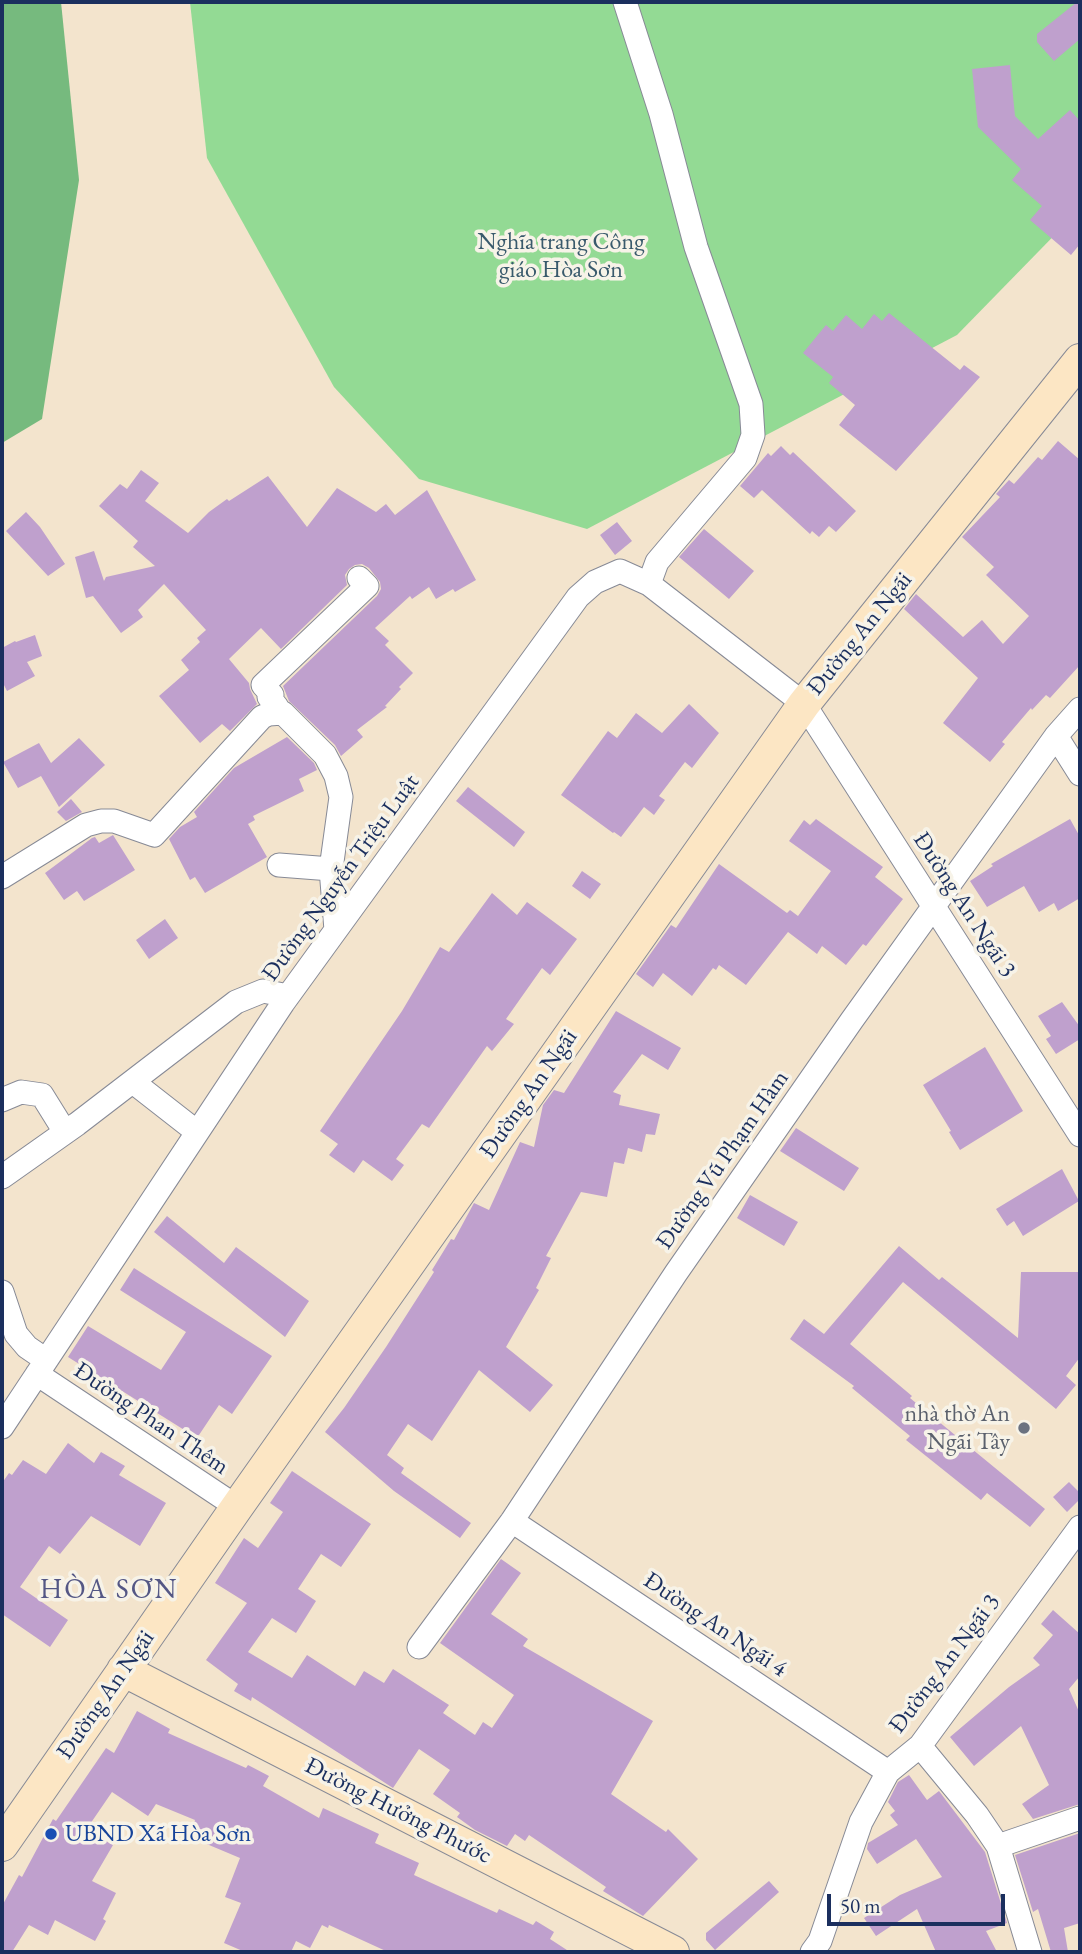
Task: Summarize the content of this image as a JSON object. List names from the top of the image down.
{
  "streets": {
    "main road": ["Đường An Ngãi", "Đường Hưởng Phước"],
    "street": [
      "Đường Nguyễn Triệu Luật",
      "Đường An Ngãi 3",
      "Đường Vũ Phạm Hàm",
      "Đường Phan Thêm",
      "Đường An Ngãi 4"
    ]
  },
  "crossings": [
    ["Đường An Ngãi", "Đường Nguyễn Triệu Luật"],
    ["Đường An Ngãi", "Đường An Ngãi 3"],
    ["Đường An Ngãi", "Đường Phan Thêm"],
    ["Đường An Ngãi", "Đường Hưởng Phước"],
    ["Đường Nguyễn Triệu Luật", "Đường An Ngãi 3"],
    ["Đường Nguyễn Triệu Luật", "Đường Phan Thêm"],
    ["Đường An Ngãi 3", "Đường Vũ Phạm Hàm"],
    ["Đường An Ngãi 3", "Đường An Ngãi 4"],
    ["Đường Vũ Phạm Hàm", "Đường An Ngãi 4"]
  ],
  "districts": ["HÒA SƠN"],
  "parks": ["Nghĩa trang Công giáo Hòa Sơn"],
  "places": ["nhà thờ An Ngãi Tây", "UBND Xã Hòa Sơn"],
  "scale_bar": "50 m"
}
